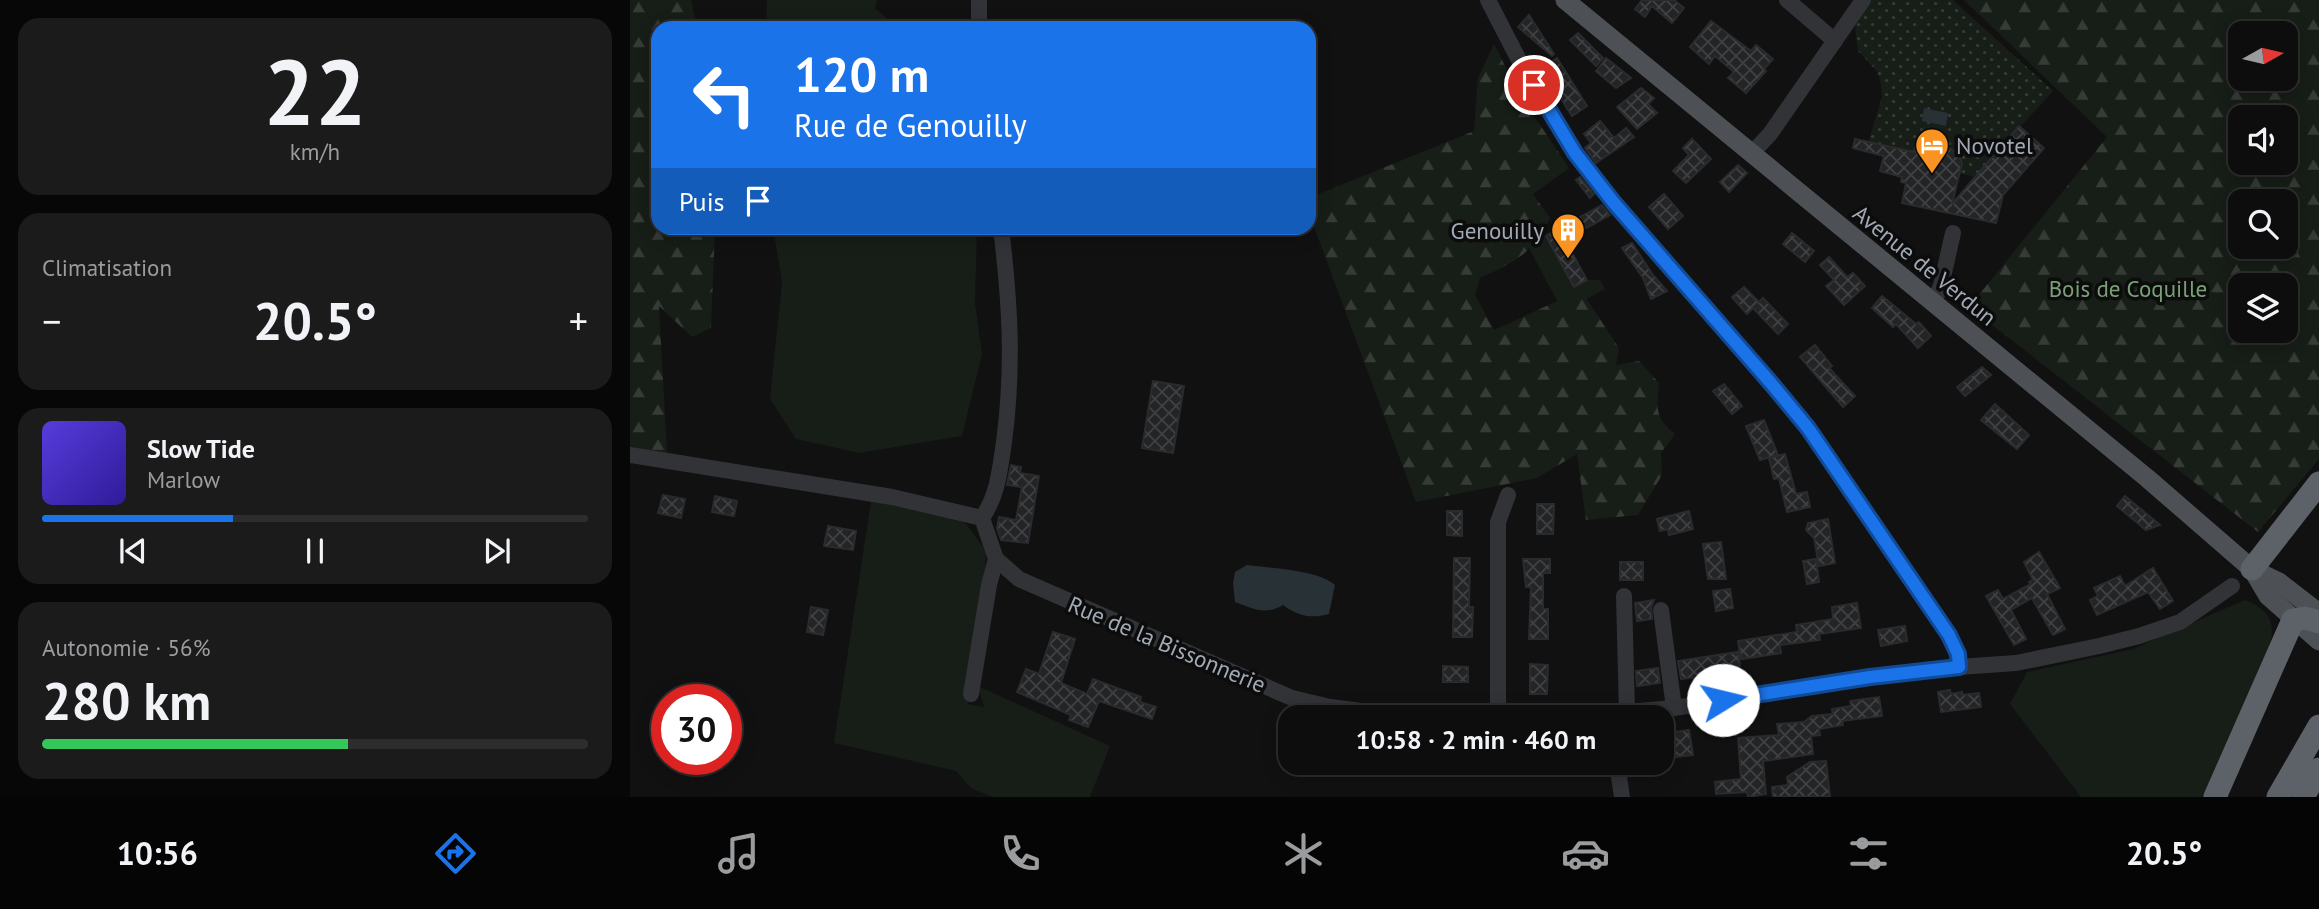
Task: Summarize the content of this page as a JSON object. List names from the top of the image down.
{
  "streets": {
    "main road": ["Avenue de Verdun"],
    "street": ["Rue de la Bissonnerie"]
  },
  "parks": ["Bois de Coquille"],
  "places": {
    "hotel": ["Novotel"],
    "building": ["Genouilly"]
  },
  "north": "right",
  "page": {
    "tile": [
      ["22", "km/h"],
      "Climatisation",
      ["Autonomie · 56%", "280 km"]
    ],
    "turn": ["120 m", "Rue de Genouilly"],
    "then": "Puis",
    "heat": ["−", "20.5°", "+"],
    "song": ["Slow Tide", "Marlow"],
    "limit": "30",
    "trip": "10:58 · 2 min · 460 m",
    "tabs": ["10:56", "20.5°"]
  }
}
